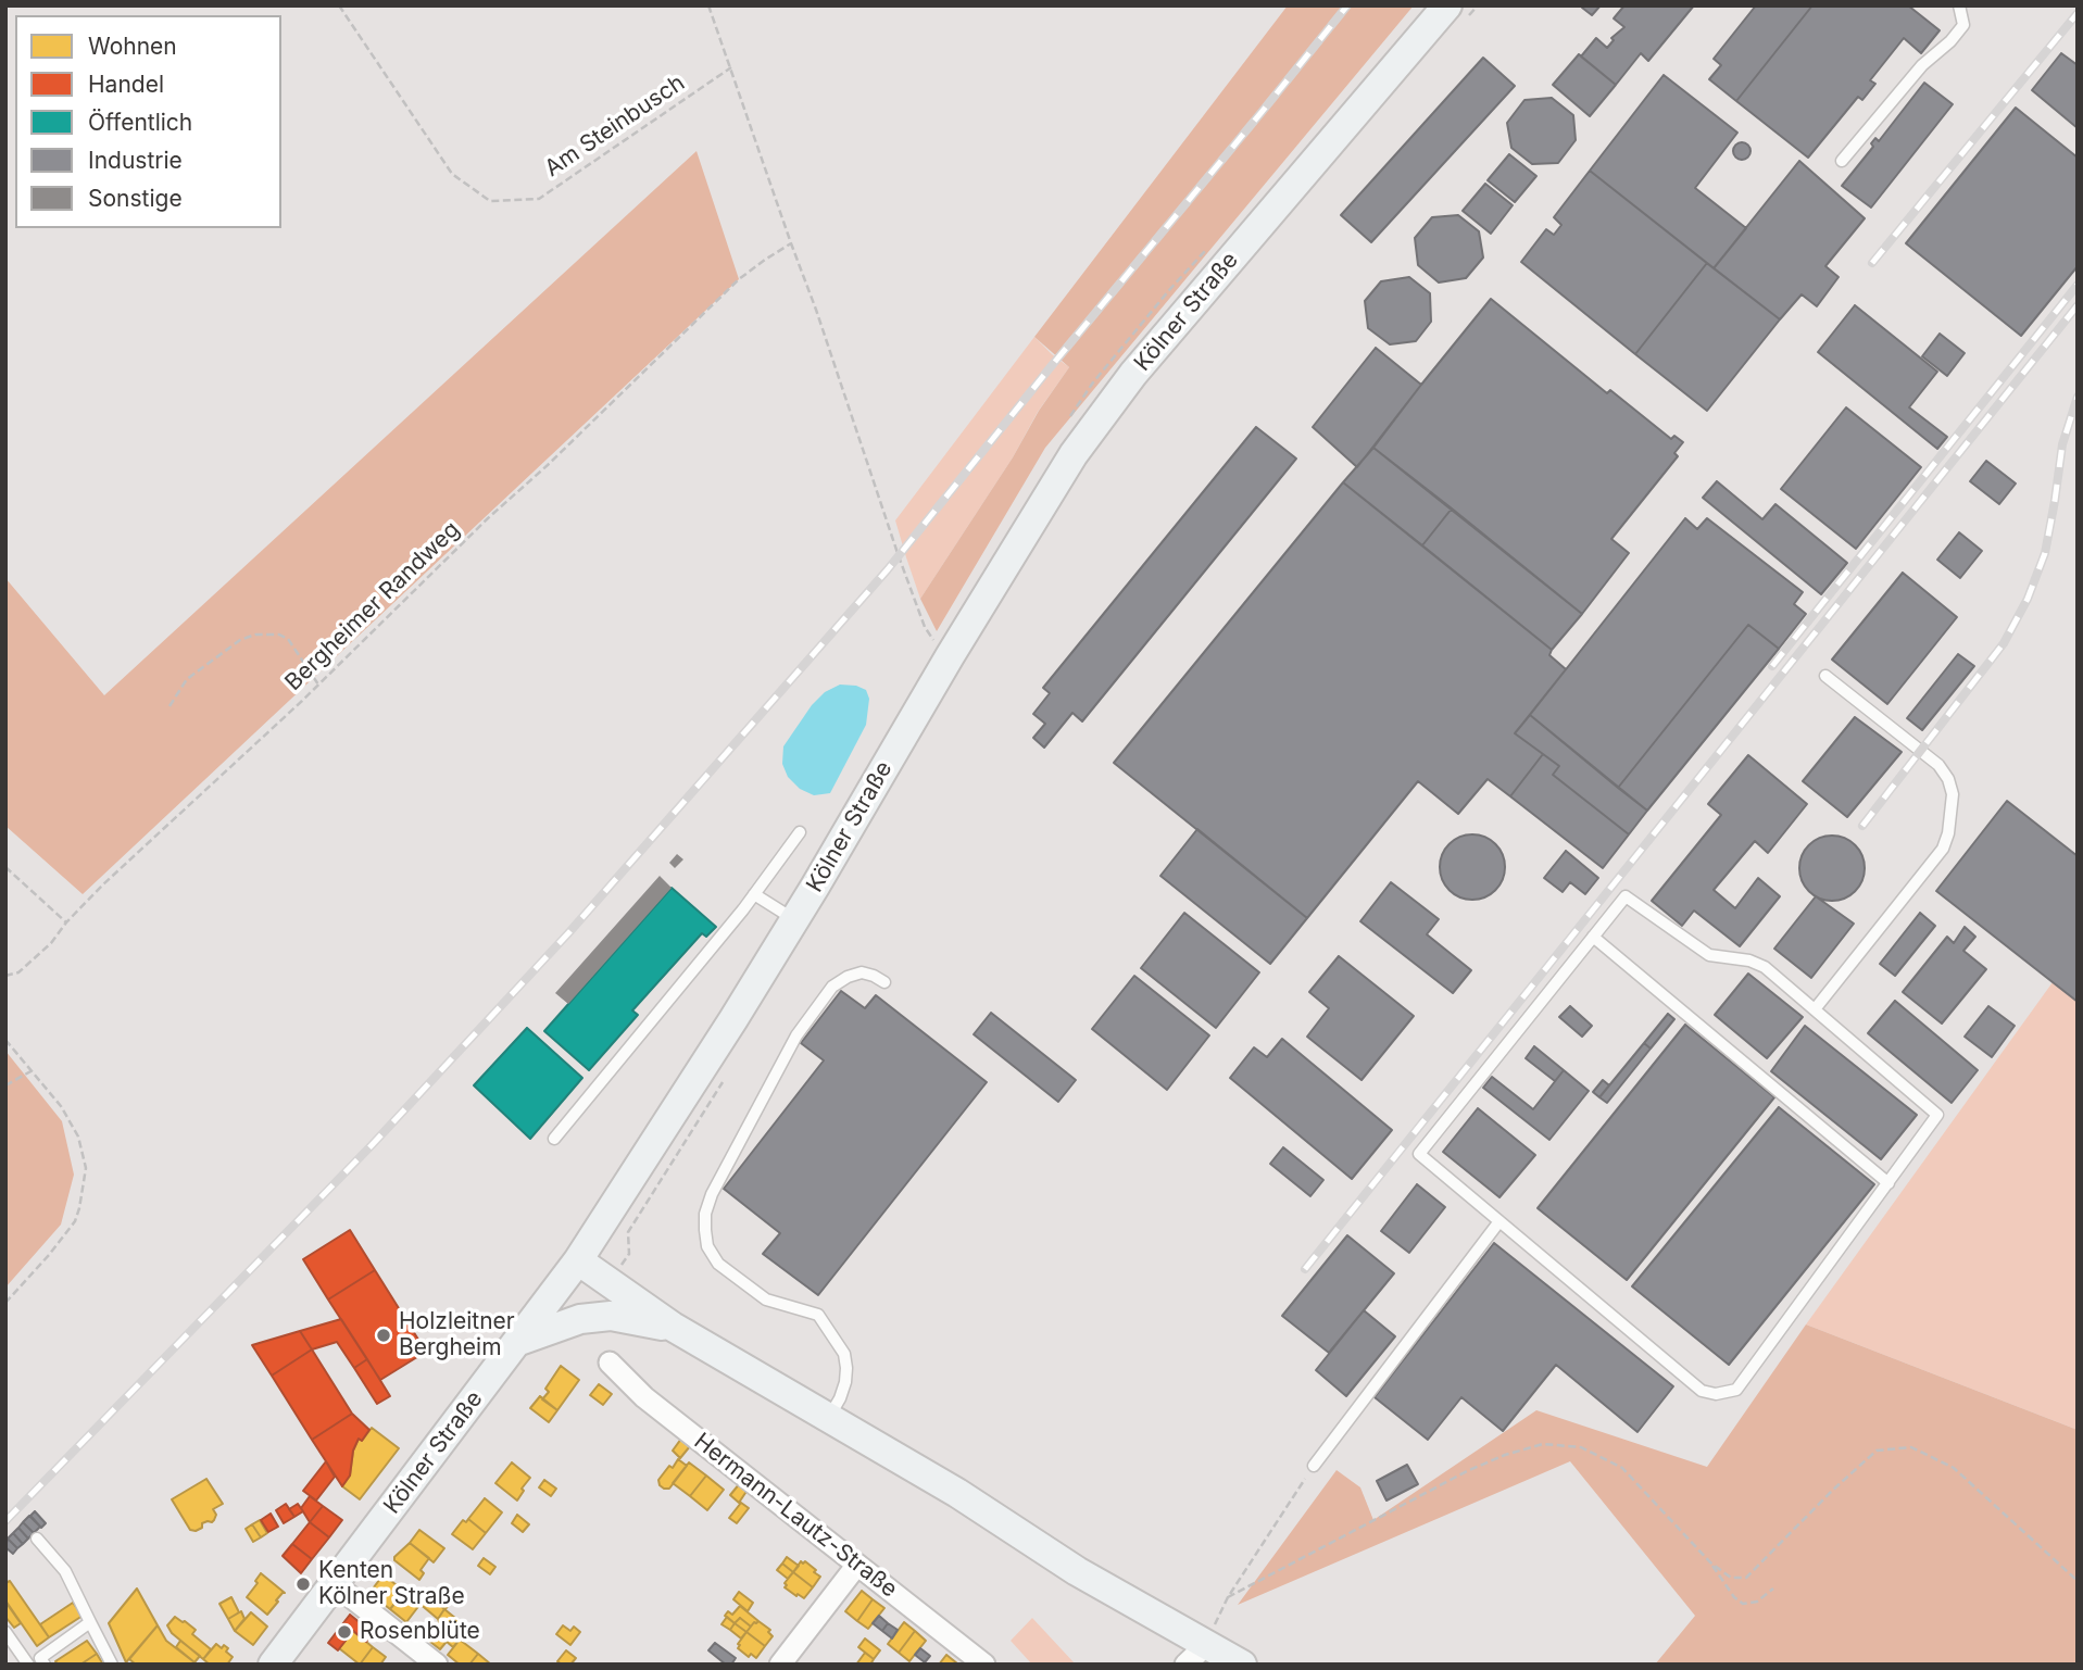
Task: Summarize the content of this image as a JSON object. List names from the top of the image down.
{
  "streets": {
    "main road": ["Kölner Straße"],
    "street": ["Hermann-Lautz-Straße"],
    "path": ["Am Steinbusch", "Bergheimer Randweg"]
  },
  "places": ["Holzleitner Bergheim", "Kenten Kölner Straße", "Rosenblüte"],
  "legend": [
    "Wohnen",
    "Handel",
    "Öffentlich",
    "Industrie",
    "Sonstige"
  ]
}
